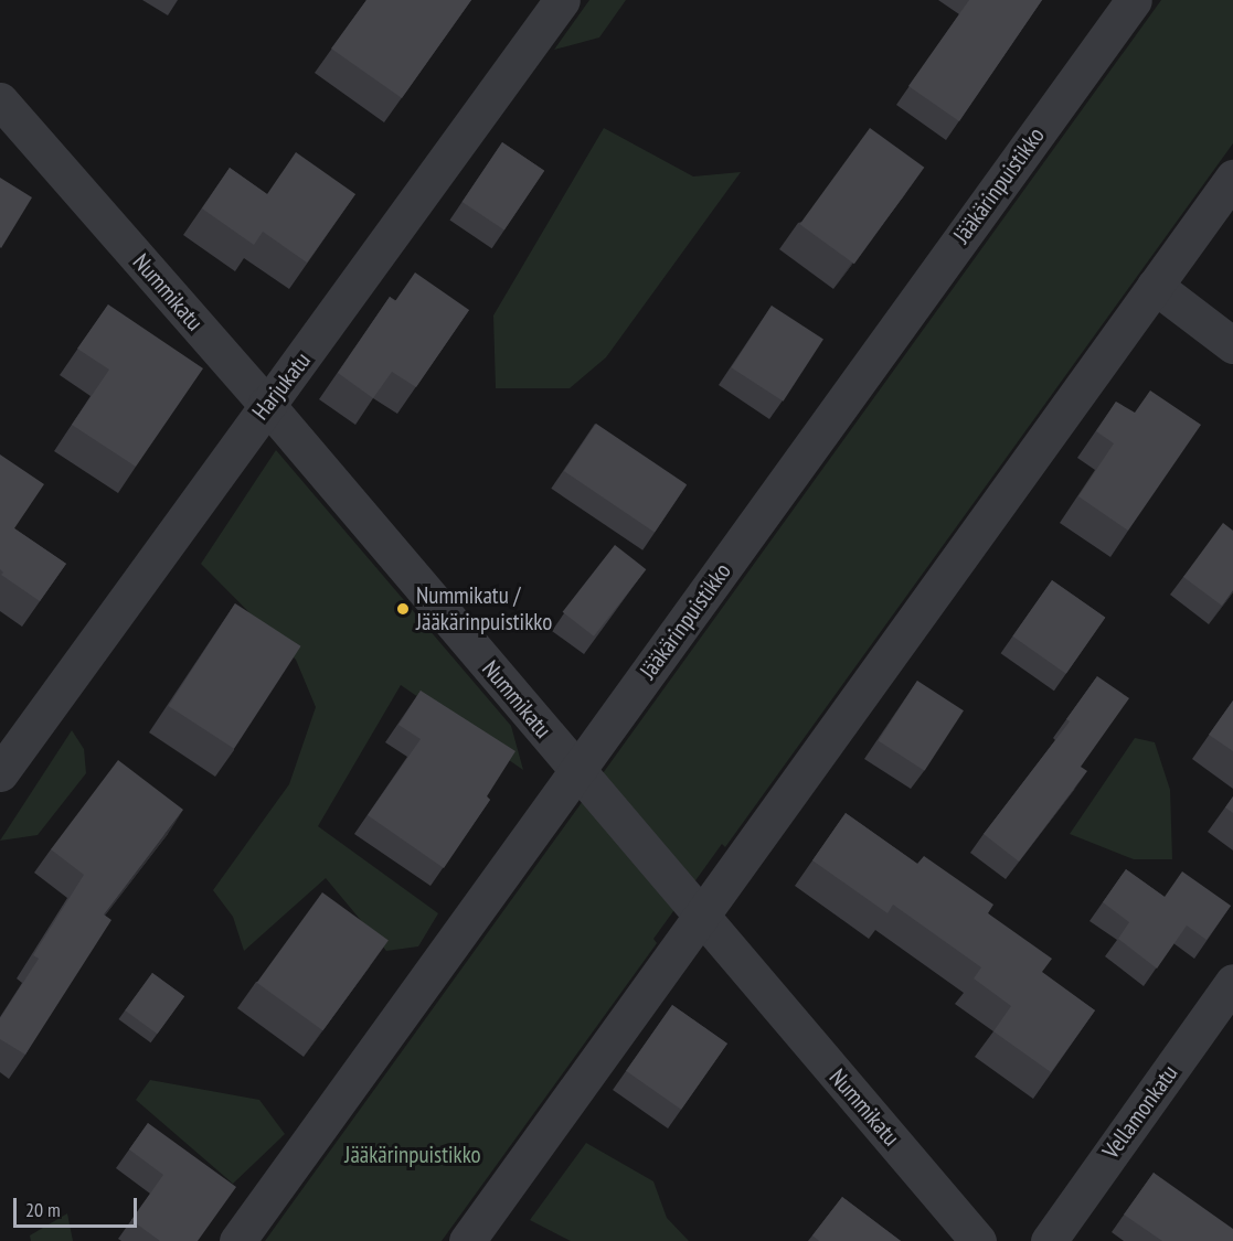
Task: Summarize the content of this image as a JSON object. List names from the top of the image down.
{
  "streets": {
    "street": [
      "Jääkärinpuistikko",
      "Nummikatu",
      "Harjukatu",
      "Vellamonkatu"
    ]
  },
  "crossings": [
    ["Jääkärinpuistikko", "Nummikatu"],
    ["Nummikatu", "Harjukatu"]
  ],
  "parks": ["Jääkärinpuistikko"],
  "places": ["Nummikatu / Jääkärinpuistikko"],
  "scale_bar": "20 m"
}
